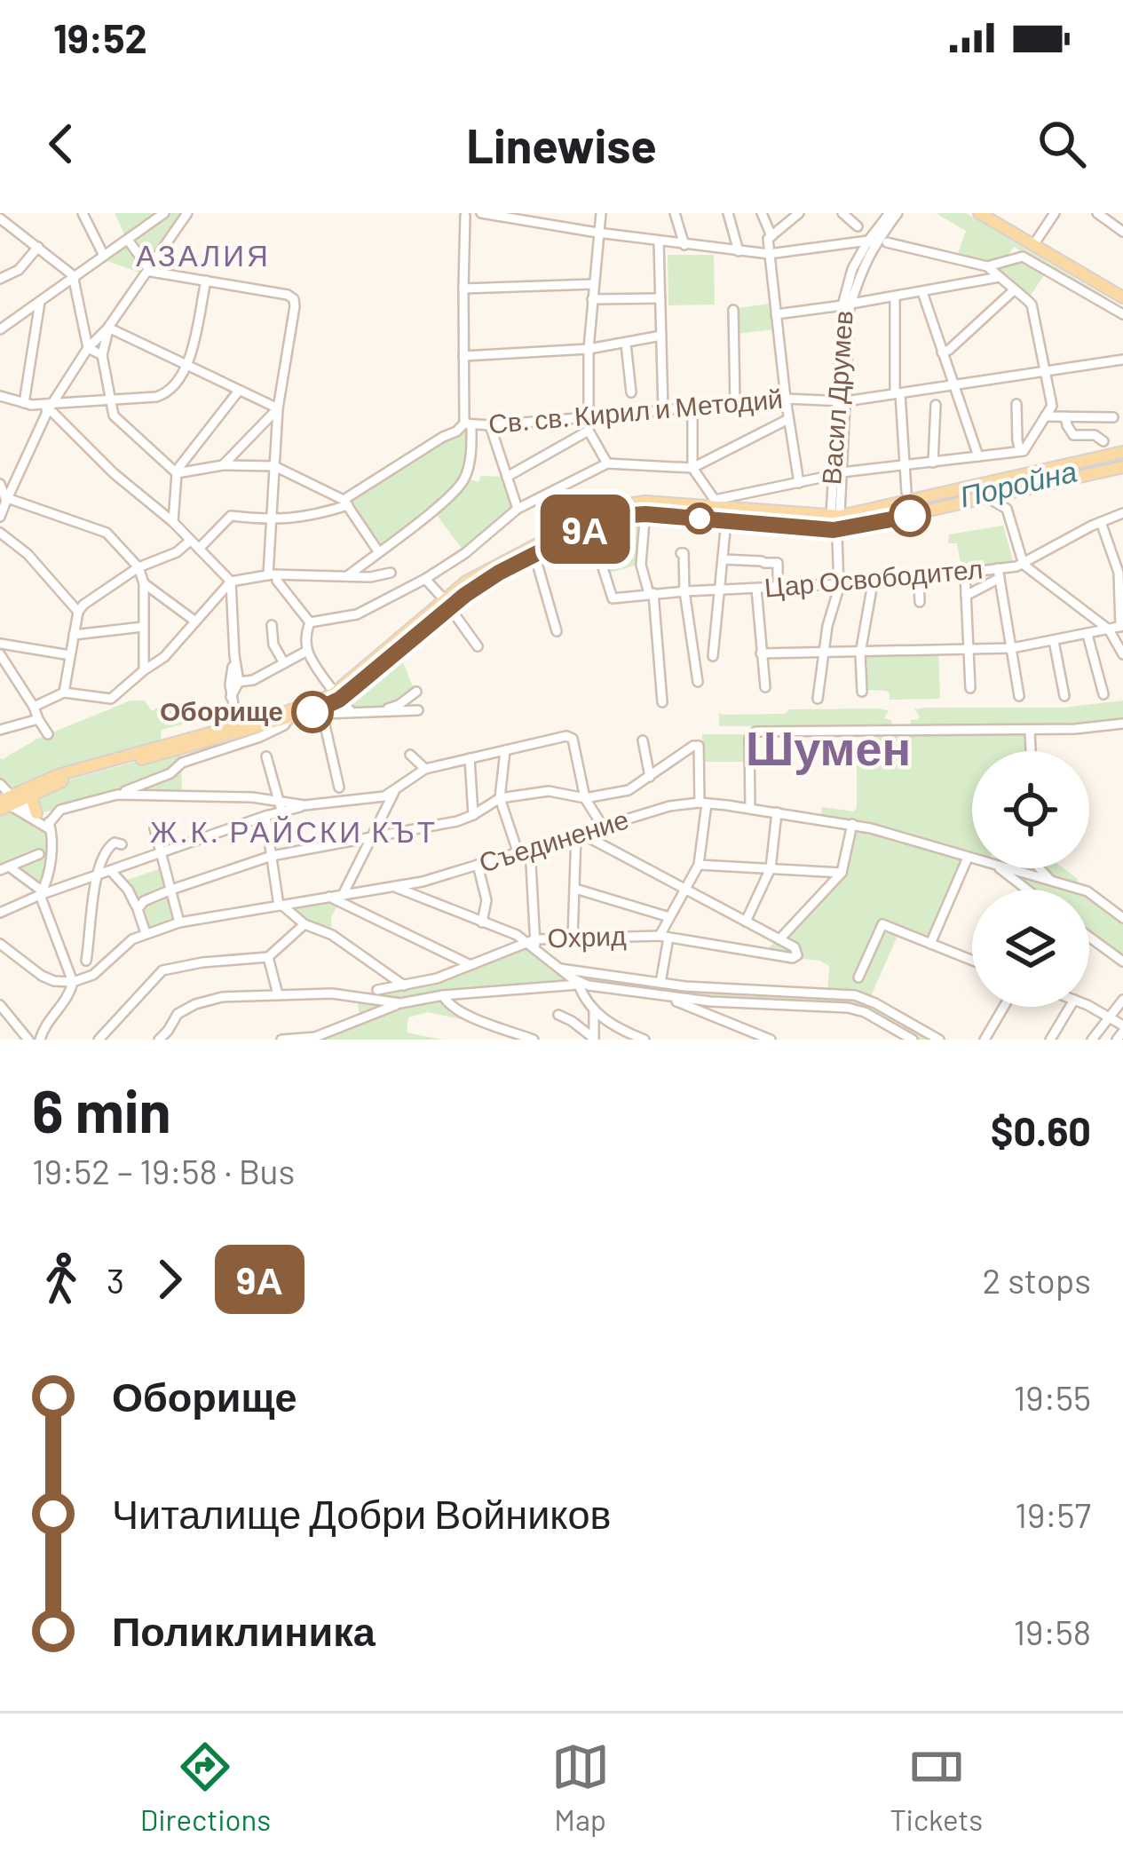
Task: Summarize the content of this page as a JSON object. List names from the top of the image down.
{
  "streets": {
    "street": [
      "Васил Друмев",
      "Св. св. Кирил и Методий",
      "Цар Освободител",
      "Съединение",
      "Охрид"
    ]
  },
  "crossings": [
    ["Васил Друмев", "Св. св. Кирил и Методий"],
    ["Васил Друмев", "Цар Освободител"]
  ],
  "districts": ["АЗАЛИЯ", "Шумен", "Ж.К. РАЙСКИ КЪТ"],
  "water": ["Поройна"],
  "places": ["Оборище"],
  "lines": ["bus line 9А"],
  "page": {
    "status": "19:52",
    "header": "Linewise",
    "on_map": "9А",
    "heading": ["6 min", "19:52 – 19:58 · Bus", "$0.60"],
    "legs": ["3", "9А", "2 stops"],
    "list": [
      {
        "name": "Оборище",
        "value": "19:55"
      },
      {
        "name": "Читалище Добри Войников",
        "value": "19:57"
      },
      {
        "name": "Поликлиника",
        "value": "19:58"
      }
    ],
    "tabs": ["Directions", "Map", "Tickets"]
  }
}
